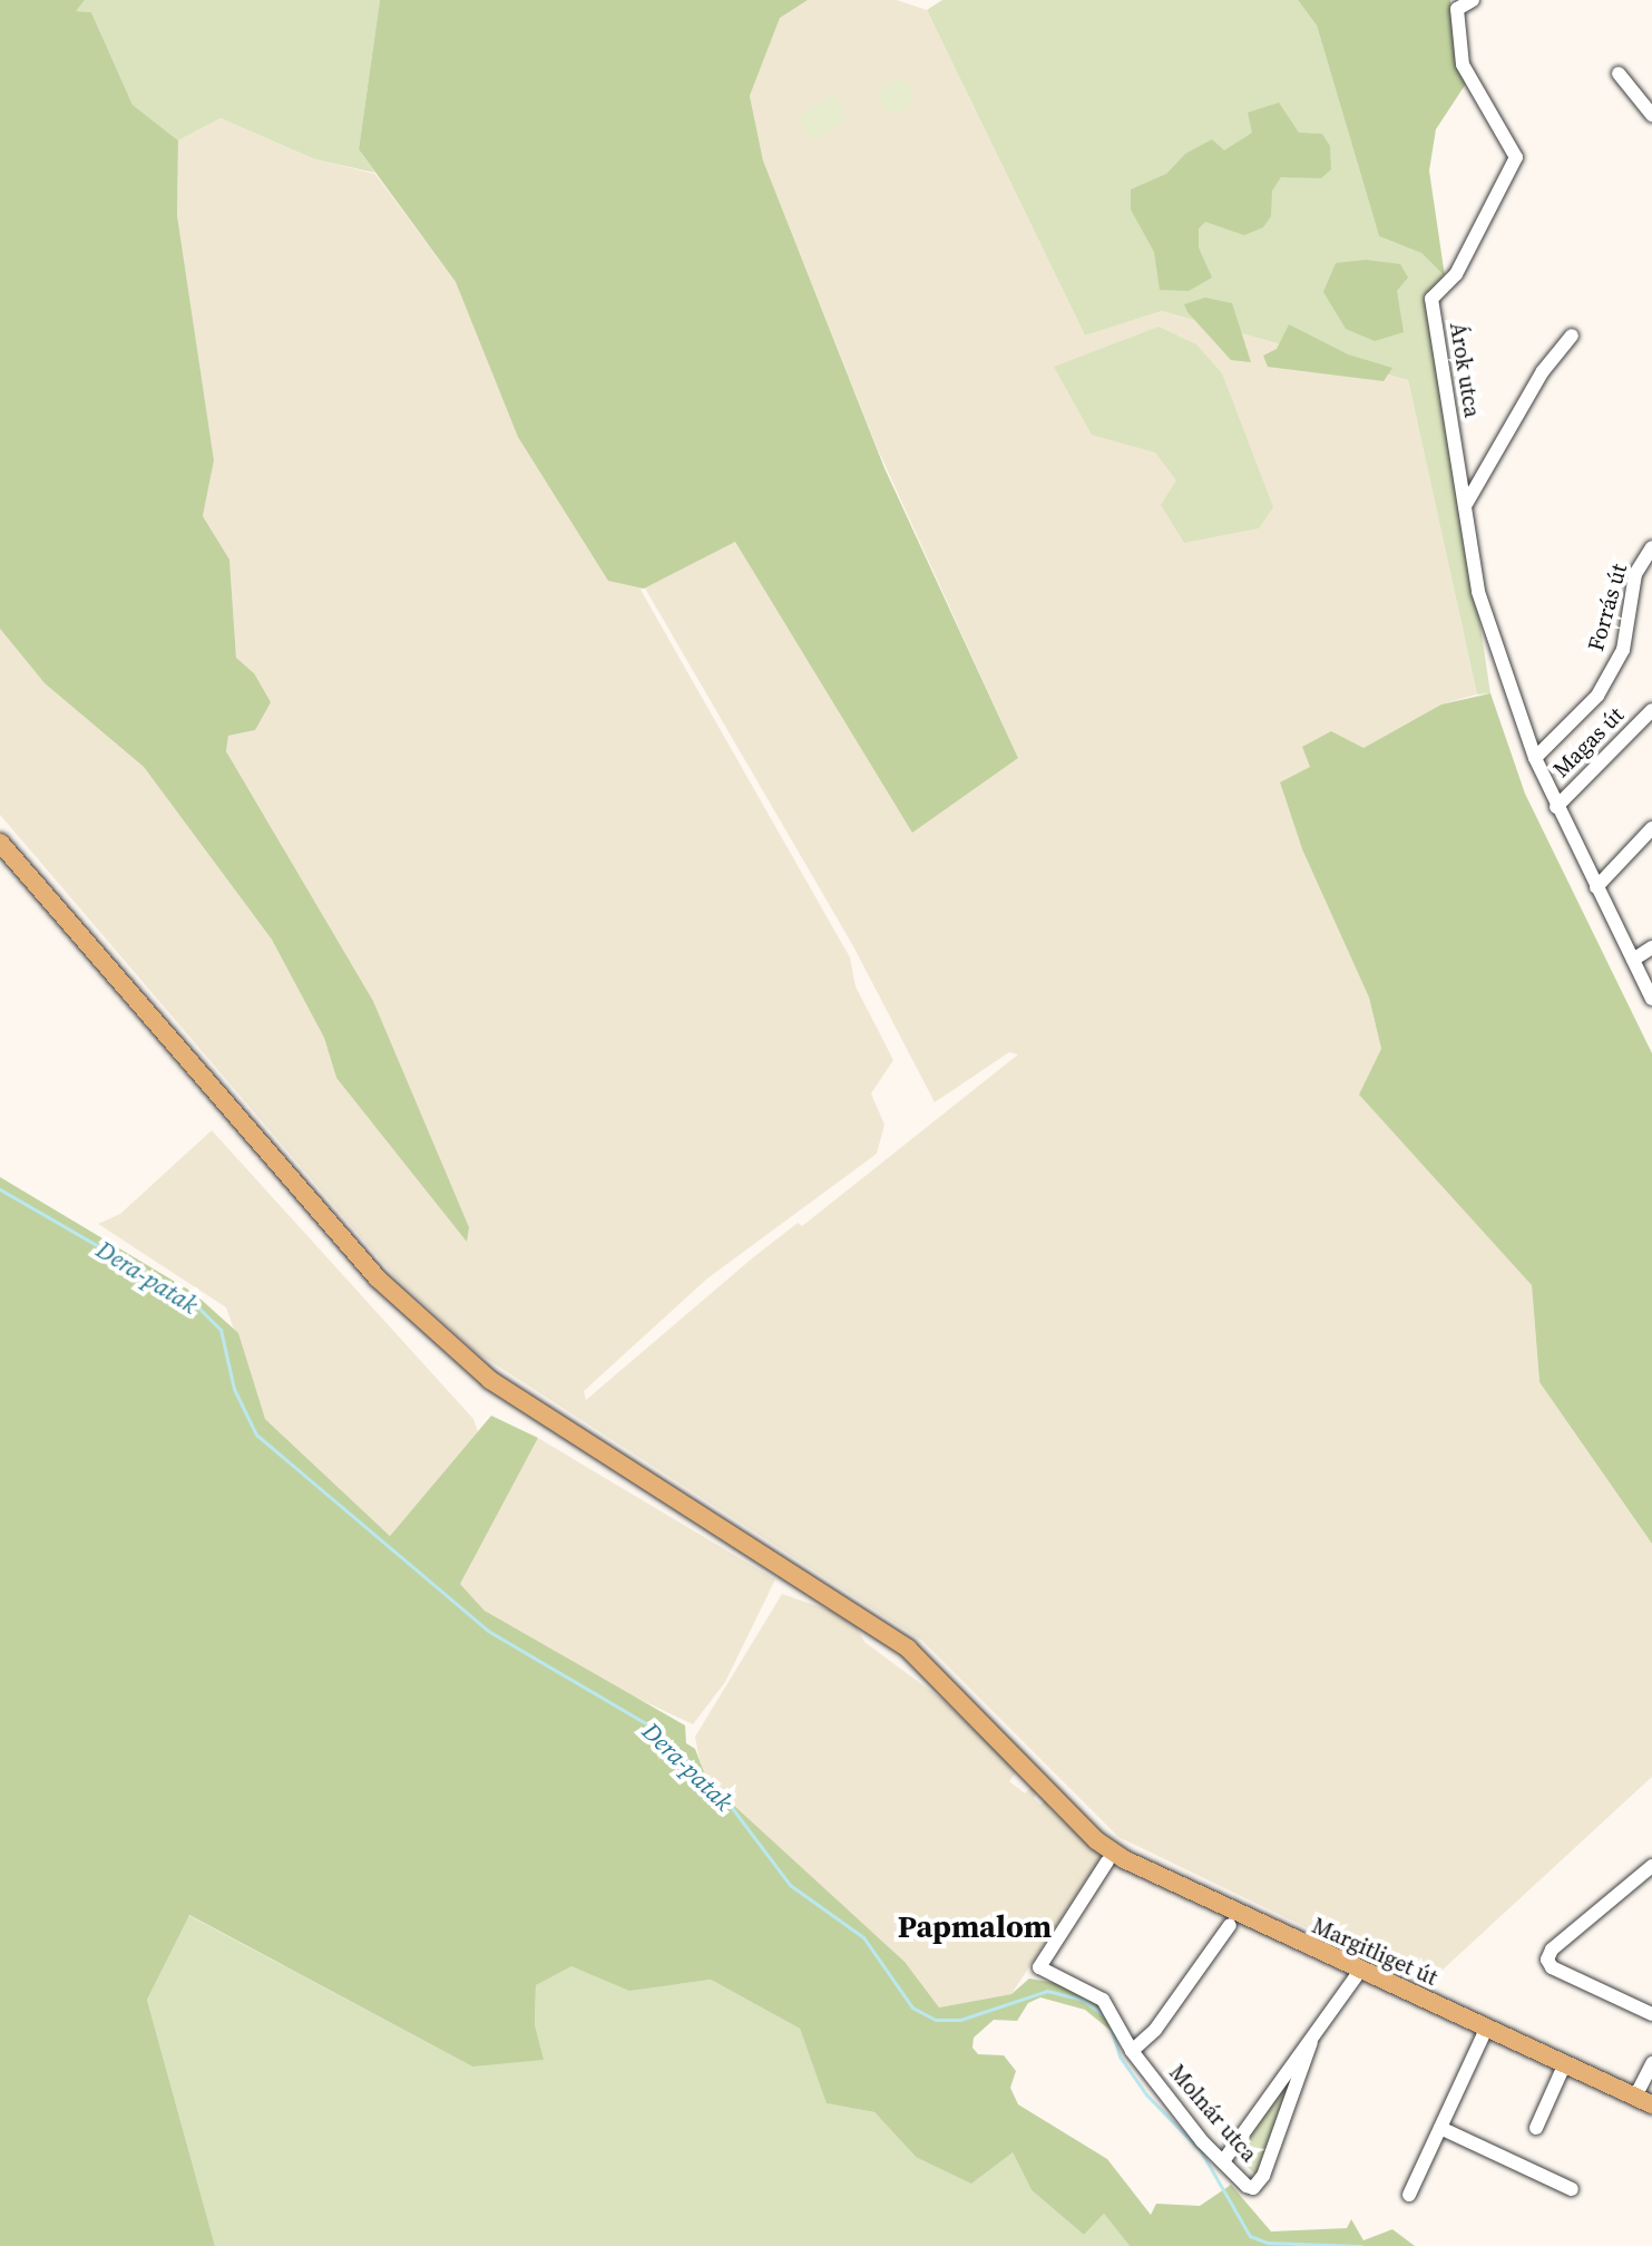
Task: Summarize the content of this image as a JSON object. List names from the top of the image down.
{
  "streets": {
    "main road": ["Margitliget út"],
    "street": [
      "Árok utca",
      "Forrás út",
      "Magas út",
      "Molnár utca"
    ]
  },
  "districts": ["Papmalom"],
  "water": ["Dera-patak"]
}
